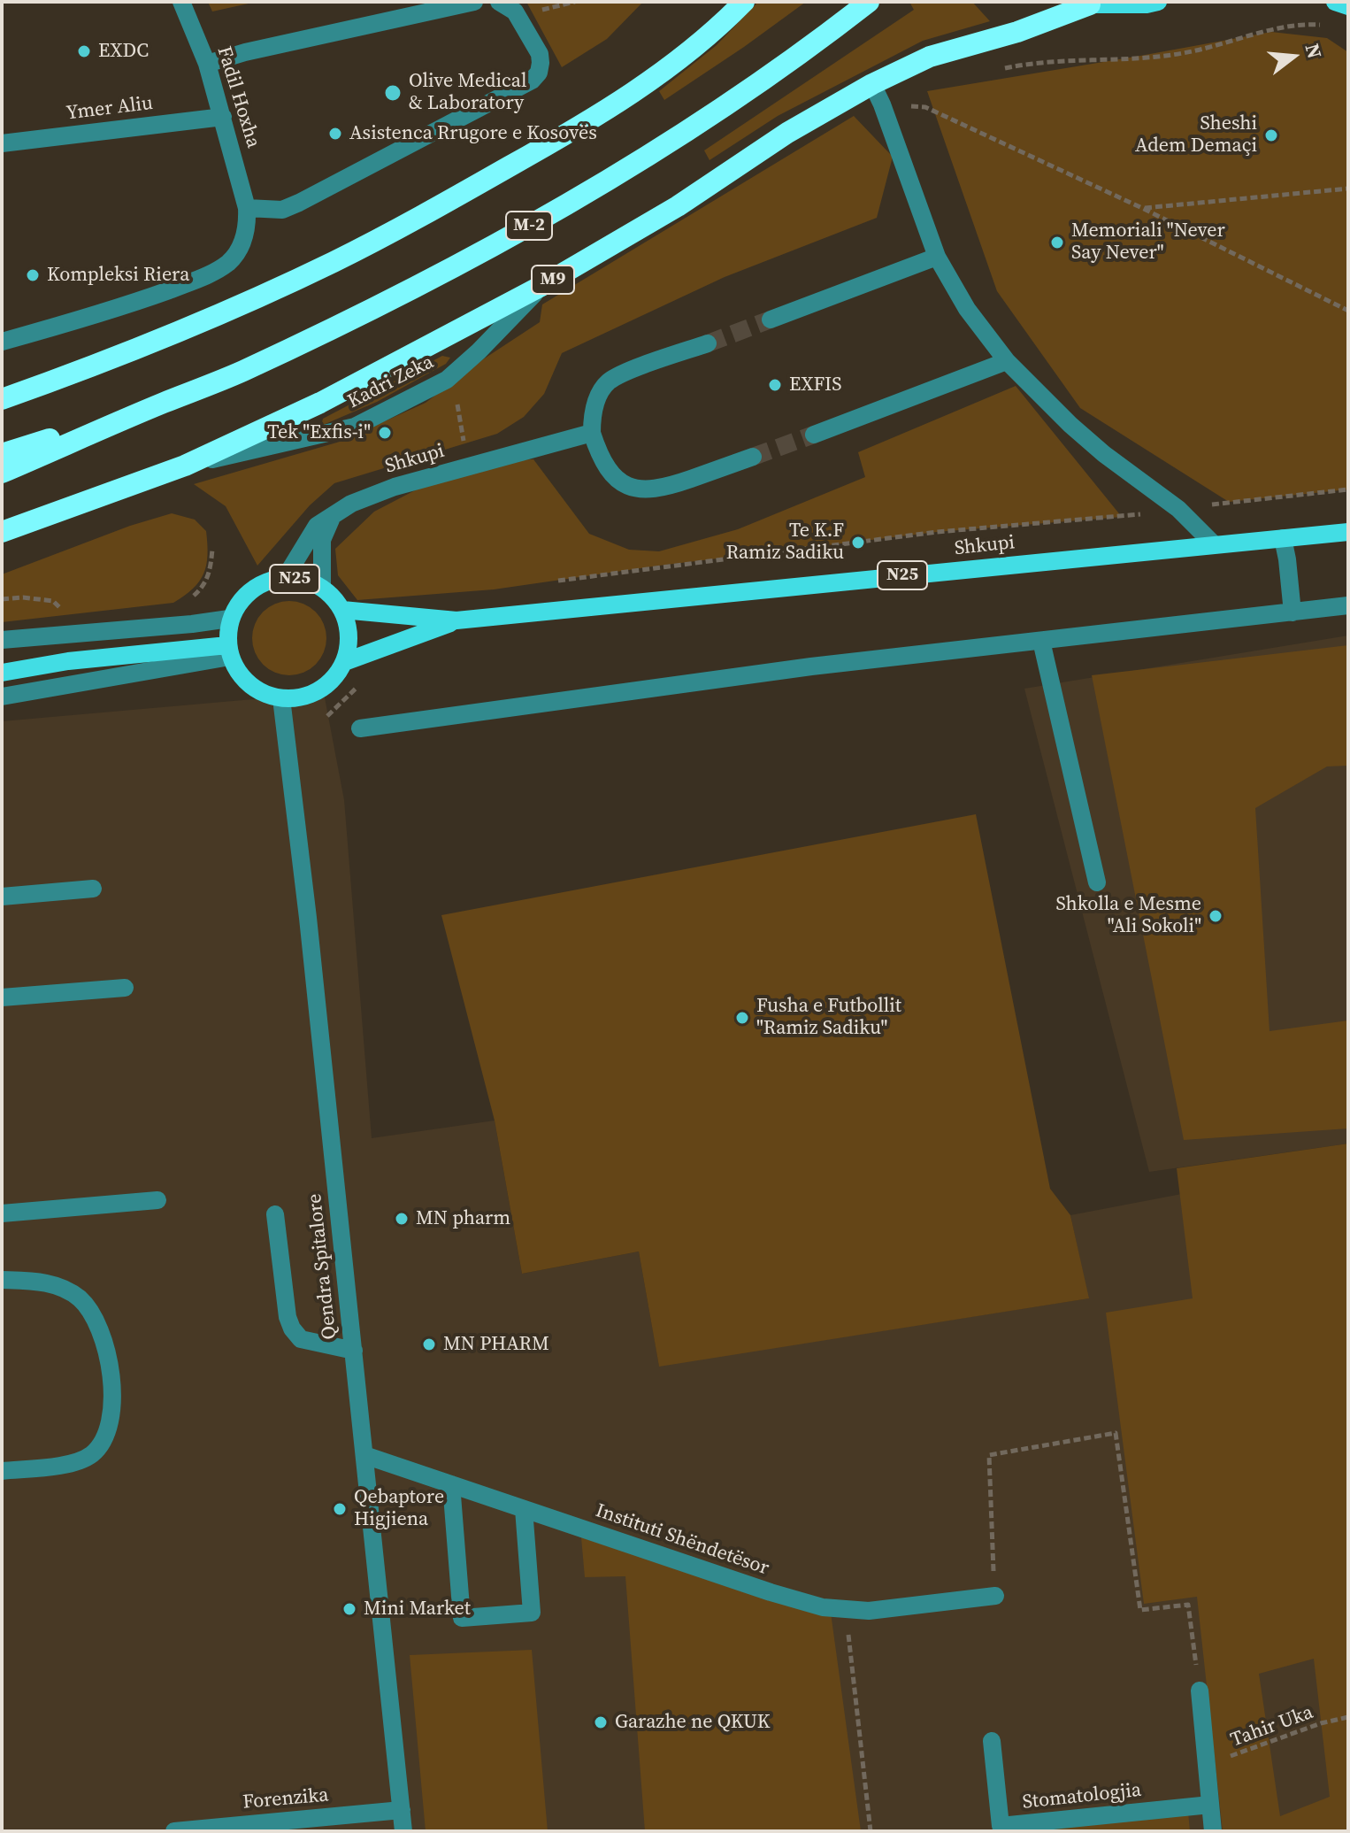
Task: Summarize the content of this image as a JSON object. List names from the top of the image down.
{
  "streets": {
    "highway": ["M-2", "M9"],
    "main road": ["Shkupi", "N25"],
    "street": [
      "Fadil Hoxha",
      "Ymer Aliu",
      "Kadri Zeka",
      "Qendra Spitalore",
      "Instituti Shëndetësor",
      "Stomatologjia",
      "Forenzika"
    ],
    "path": ["Tahir Uka"]
  },
  "crossings": [
    ["Fadil Hoxha", "Ymer Aliu"],
    ["M9", "Kadri Zeka"],
    ["Shkupi", "N25"],
    ["Shkupi", "Qendra Spitalore"],
    ["N25", "Qendra Spitalore"],
    ["Qendra Spitalore", "Instituti Shëndetësor"],
    ["Qendra Spitalore", "Forenzika"]
  ],
  "places": [
    "EXDC",
    "Olive Medical & Laboratory",
    "Asistenca Rrugore e Kosovës",
    "Sheshi Adem Demaçi",
    "Memoriali \"Never Say Never\"",
    "Kompleksi Riera",
    "EXFIS",
    "Tek \"Exfis-i\"",
    "Te K.F Ramiz Sadiku",
    "Shkolla e Mesme \"Ali Sokoli\"",
    "Fusha e Futbollit \"Ramiz Sadiku\"",
    "MN pharm",
    "MN PHARM",
    "Qebaptore Higjiena",
    "Mini Market",
    "Garazhe ne QKUK"
  ],
  "north": "right"
}
